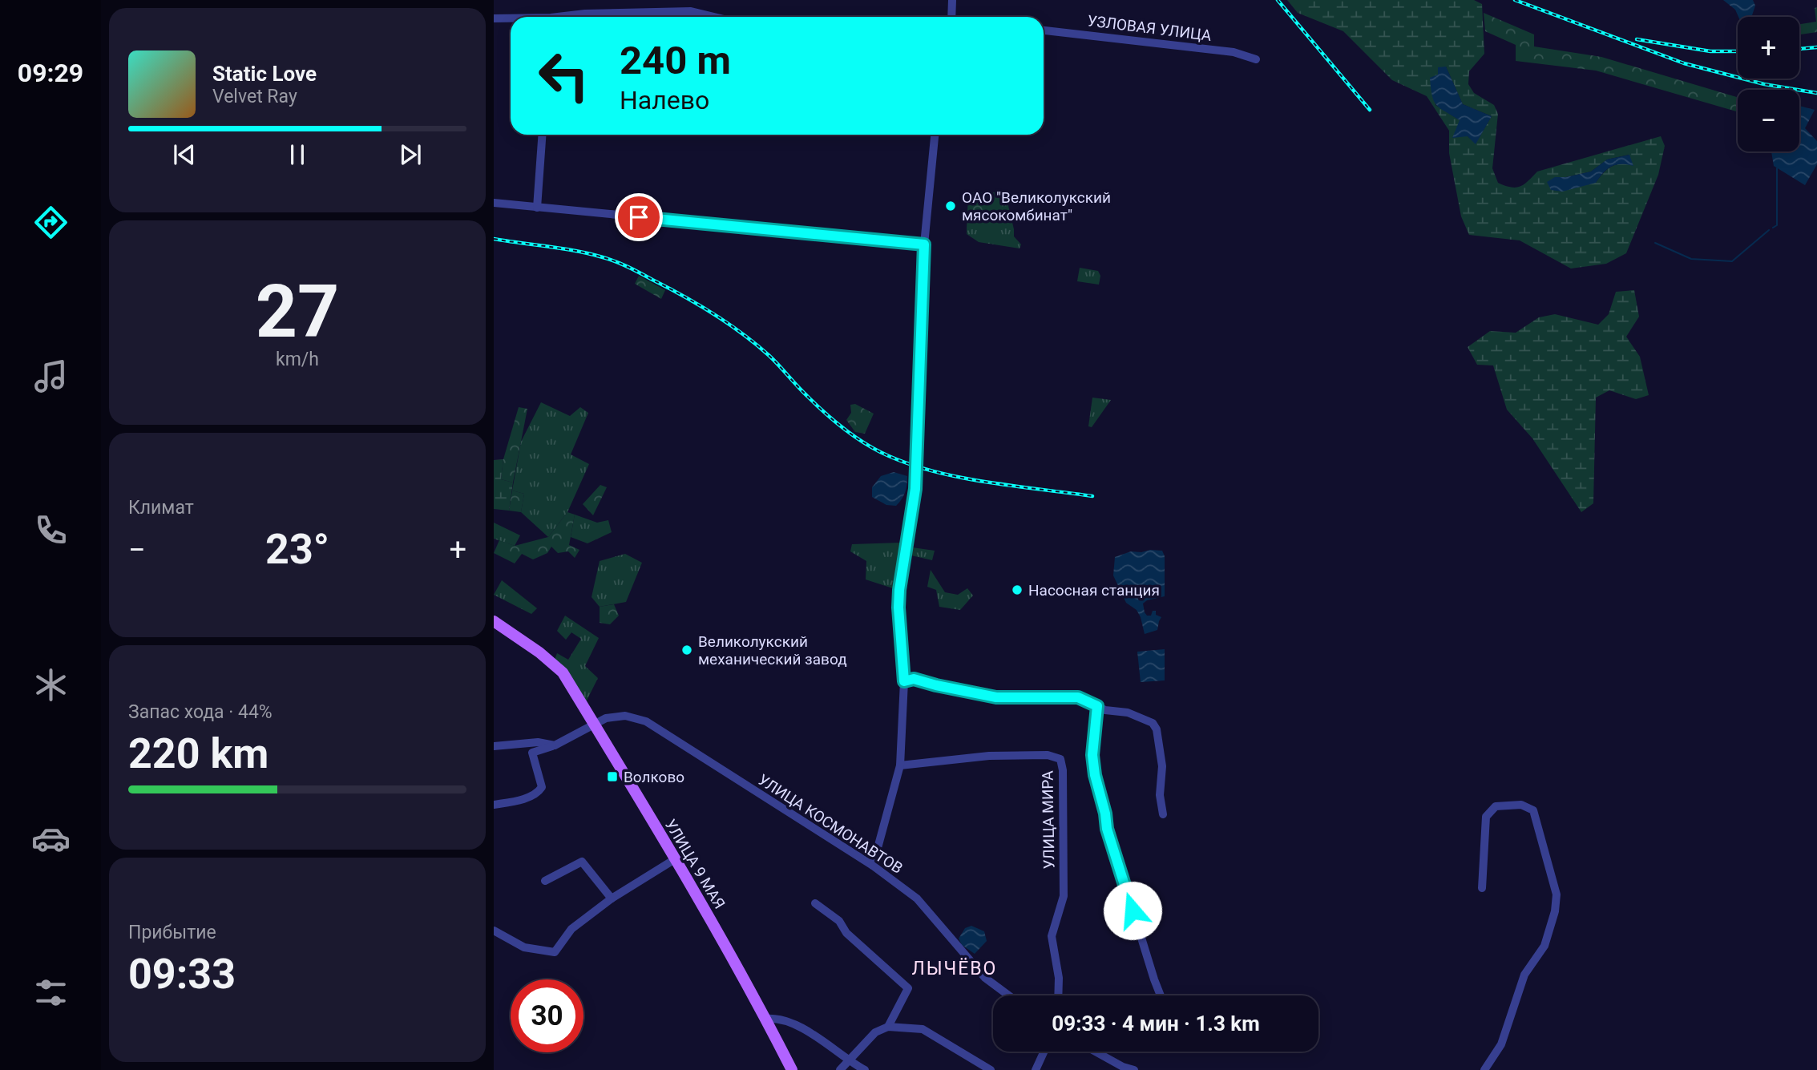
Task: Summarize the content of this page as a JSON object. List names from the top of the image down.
{
  "streets": {
    "main road": ["УЛИЦА 9 МАЯ"],
    "street": ["УЗЛОВАЯ УЛИЦА", "УЛИЦА МИРА", "УЛИЦА КОСМОНАВТОВ"]
  },
  "crossings": [
    ["УЛИЦА КОСМОНАВТОВ", "УЛИЦА 9 МАЯ"]
  ],
  "districts": ["ЛЫЧЁВО"],
  "places": {
    "other": ["ОАО \"Великолукский мясокомбинат\"", "Насосная станция", "Великолукский механический завод"],
    "transit": ["Волково"]
  },
  "page": {
    "tabs": "09:29",
    "map_buttons": ["+", "−"],
    "turn": ["240 m", "Налево"],
    "song": ["Static Love", "Velvet Ray"],
    "tile": [
      ["27", "km/h"],
      "Климат",
      ["Запас хода · 44%", "220 km"],
      ["Прибытие", "09:33"]
    ],
    "heat": ["−", "23°", "+"],
    "limit": "30",
    "trip": "09:33 · 4 мин · 1.3 km"
  }
}
